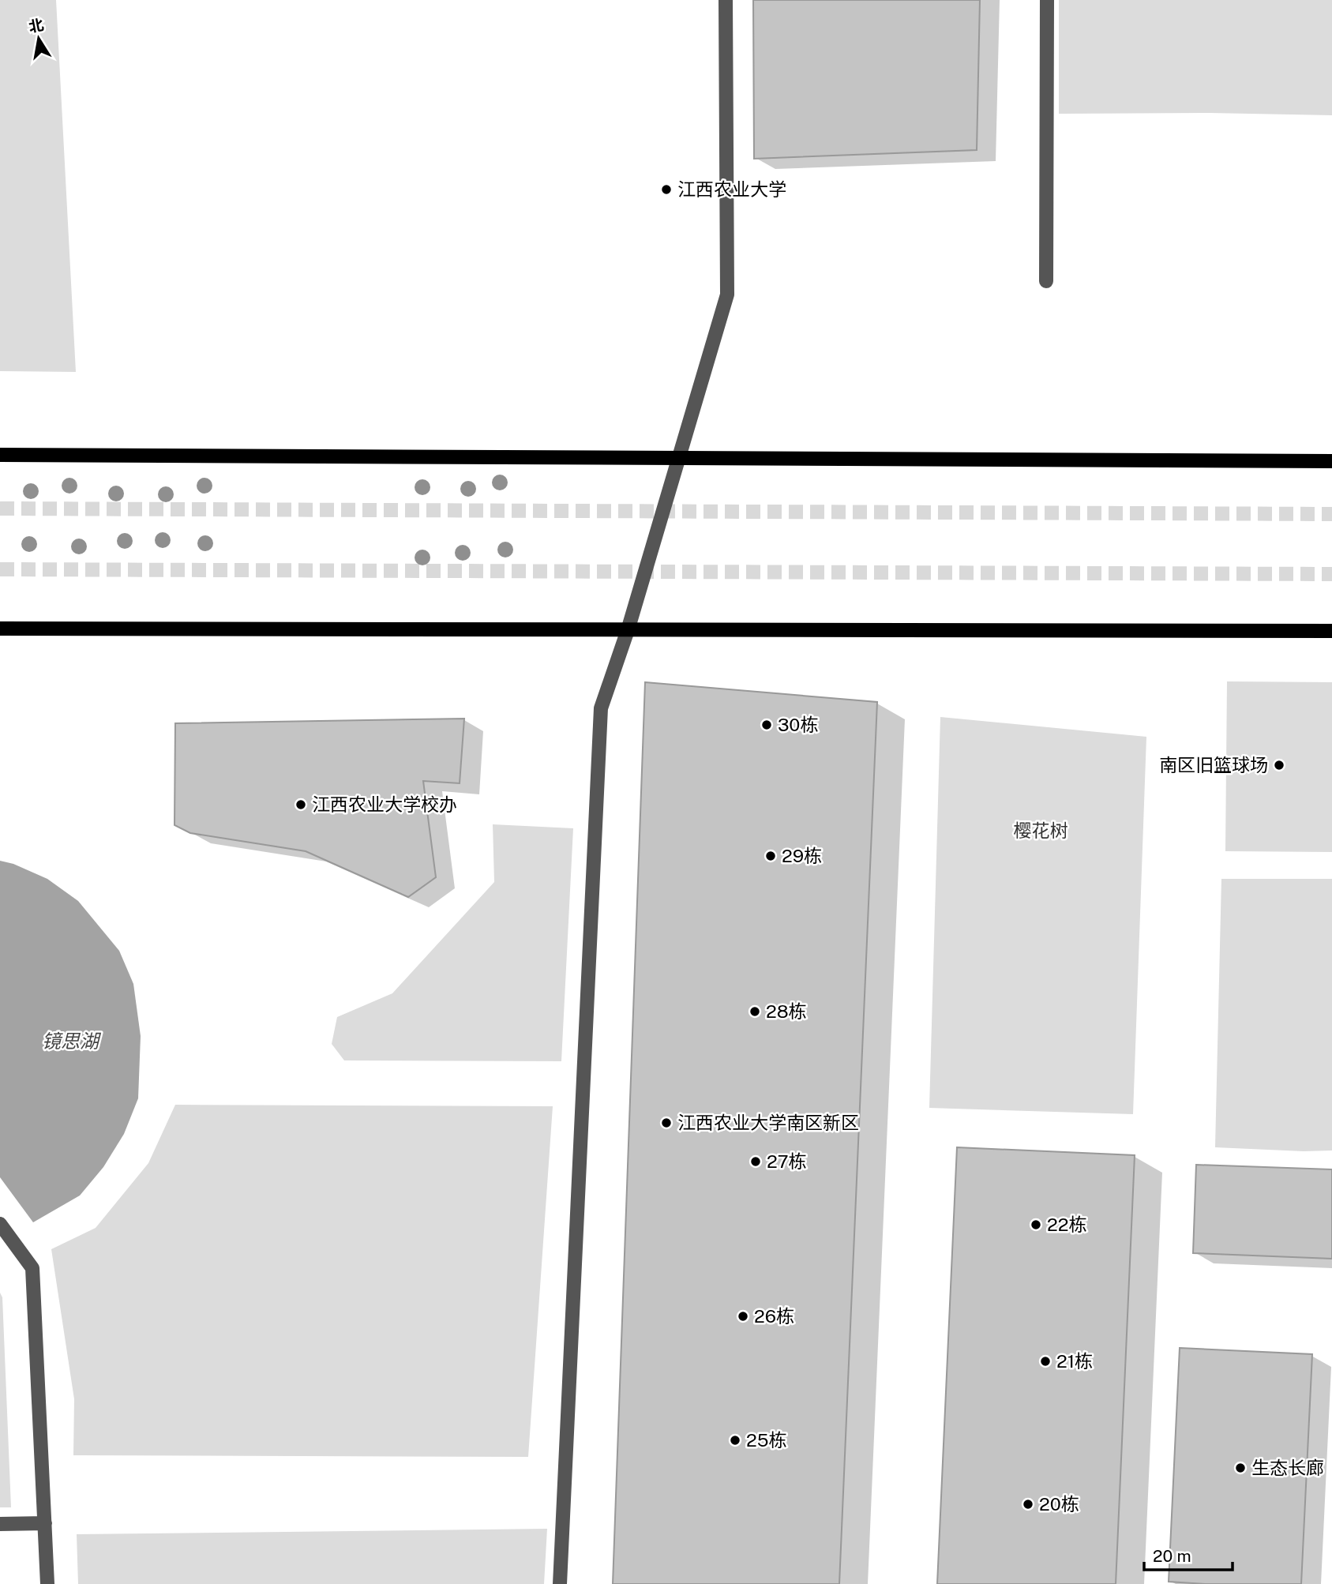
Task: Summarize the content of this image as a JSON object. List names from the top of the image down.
{
  "water": ["镜思湖"],
  "parks": ["樱花树"],
  "places": [
    "江西农业大学",
    "30栋",
    "南区旧篮球场",
    "江西农业大学校办",
    "29栋",
    "28栋",
    "江西农业大学南区新区",
    "27栋",
    "22栋",
    "26栋",
    "21栋",
    "25栋",
    "生态长廊",
    "20栋"
  ],
  "scale_bar": "20 m",
  "north": "top"
}
